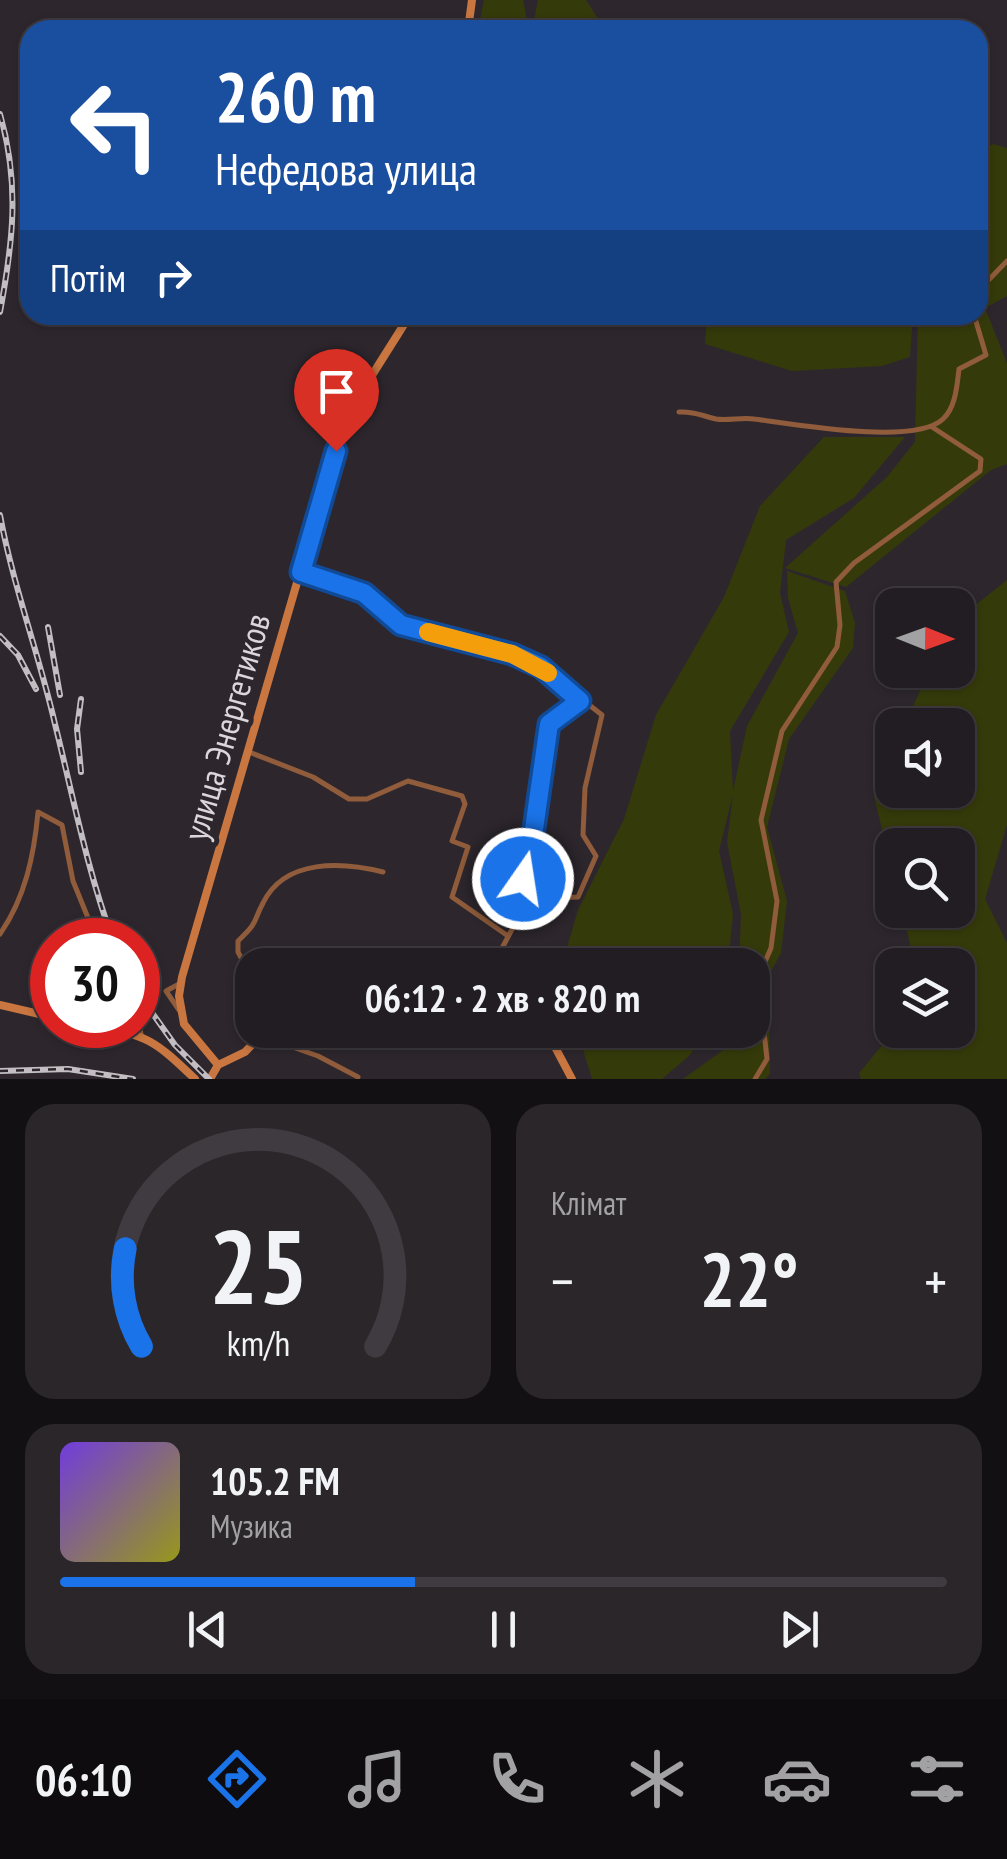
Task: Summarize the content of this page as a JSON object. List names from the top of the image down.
{
  "streets": {
    "main road": ["улица Энергетиков"]
  },
  "north": "right",
  "page": {
    "turn": ["260 m", "Нефедова улица"],
    "then": "Потім",
    "limit": "30",
    "trip": "06:12 · 2 хв · 820 m",
    "tile": "Клімат",
    "heat": ["−", "22°", "+"],
    "song": ["105.2 FM", "Музика"],
    "tabs": "06:10",
    "gauge": ["25", "km/h"]
  }
}
